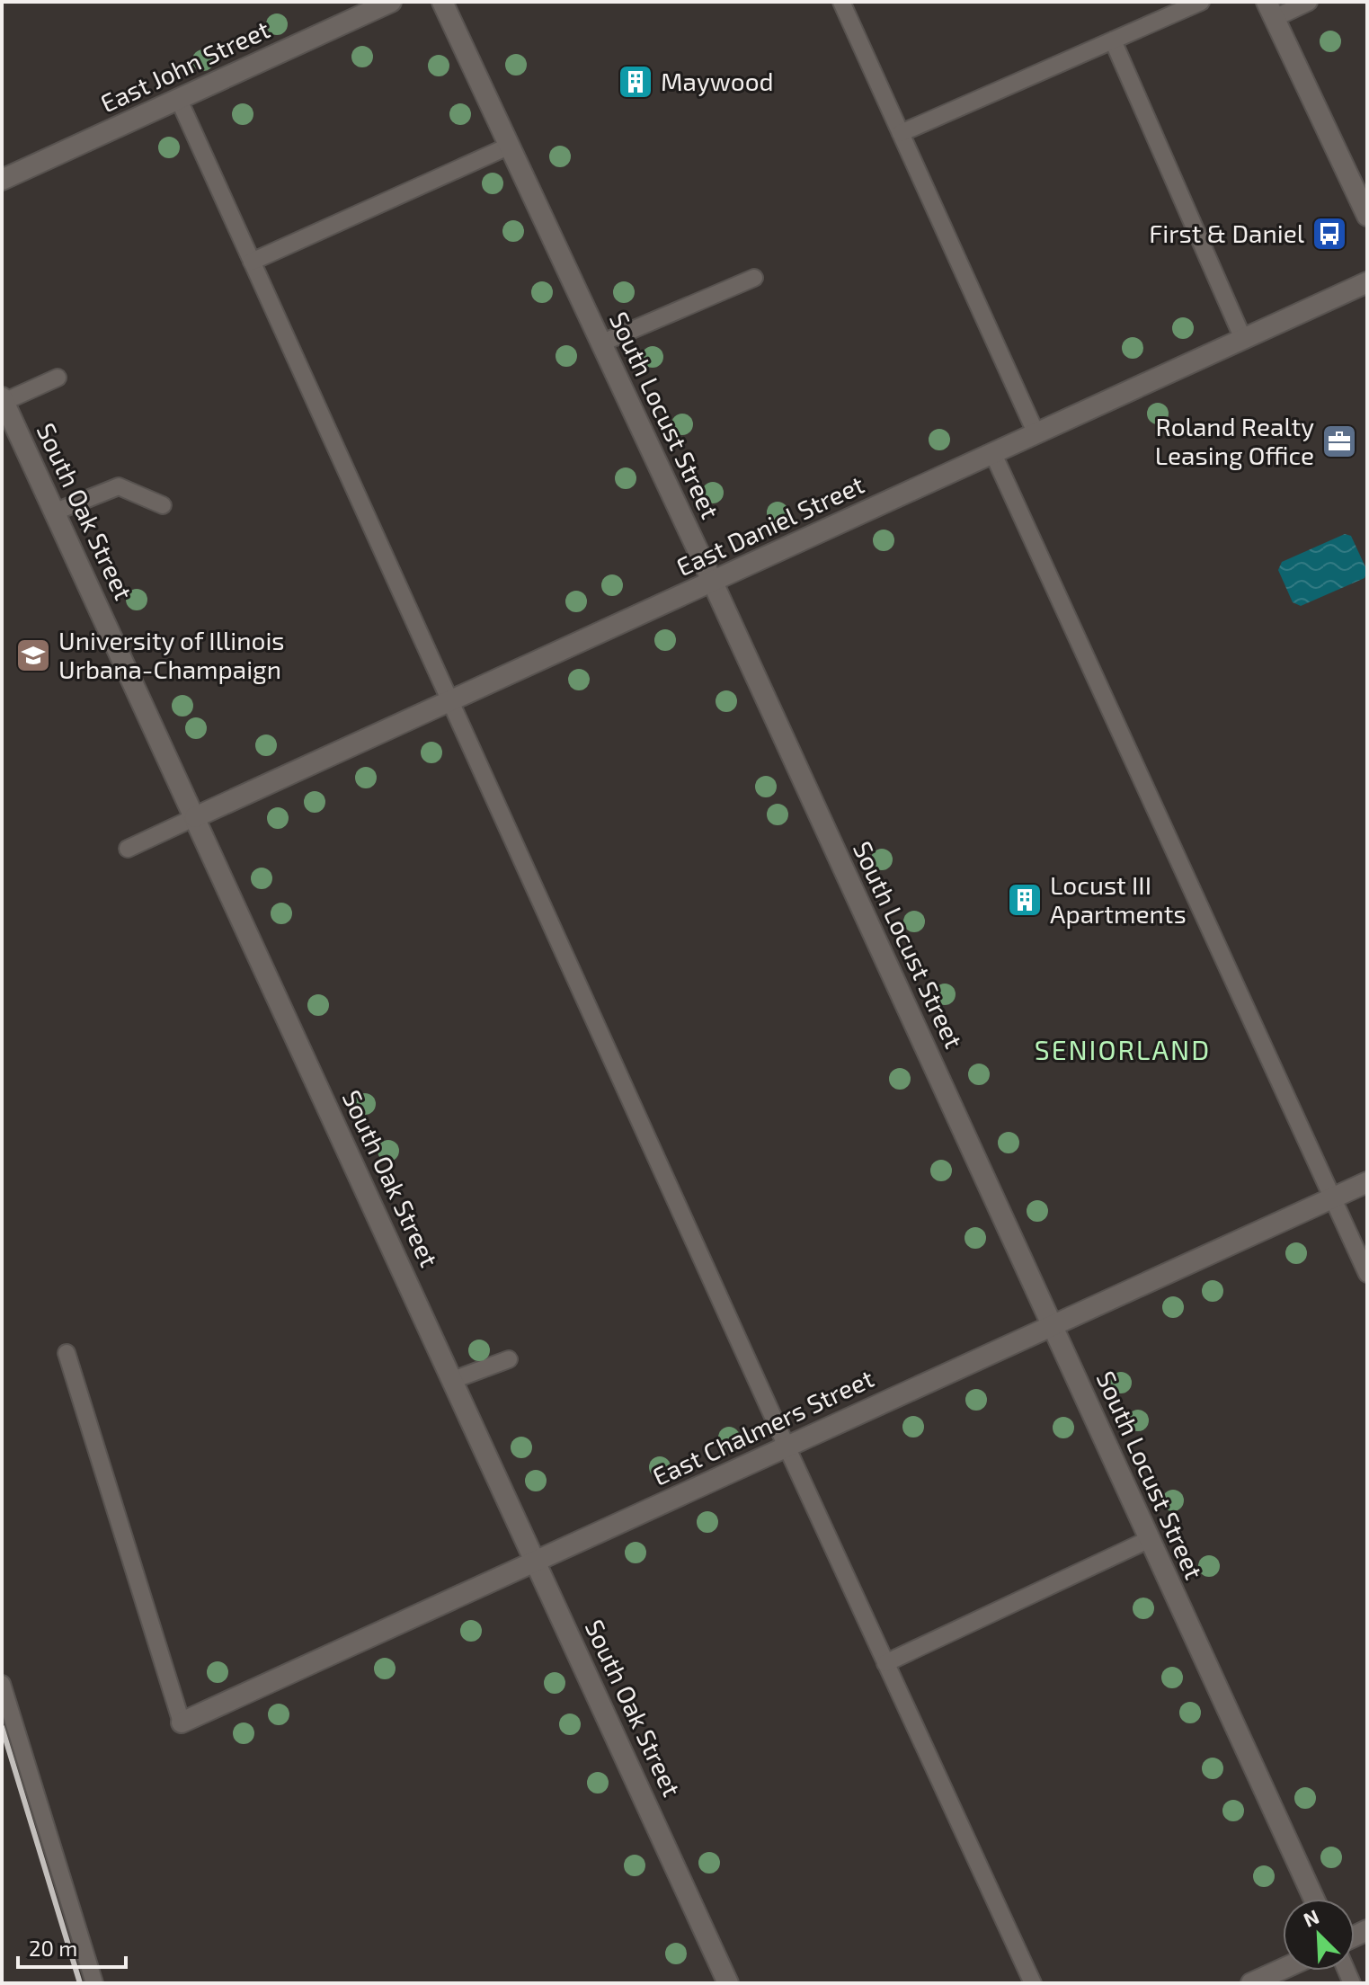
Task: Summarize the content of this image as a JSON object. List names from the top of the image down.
{
  "streets": {
    "street": [
      "East John Street",
      "South Locust Street",
      "South Oak Street",
      "East Daniel Street",
      "East Chalmers Street"
    ]
  },
  "crossings": [
    ["South Locust Street", "East Daniel Street"],
    ["South Locust Street", "East Chalmers Street"],
    ["South Oak Street", "East Daniel Street"],
    ["South Oak Street", "East Chalmers Street"]
  ],
  "districts": ["SENIORLAND"],
  "places": {
    "building": ["Maywood", "Locust III Apartments"],
    "bus stop": ["First & Daniel"],
    "office": ["Roland Realty Leasing Office"],
    "school or university": ["University of Illinois Urbana-Champaign"]
  },
  "scale_bar": "20 m",
  "north": "top left"
}
